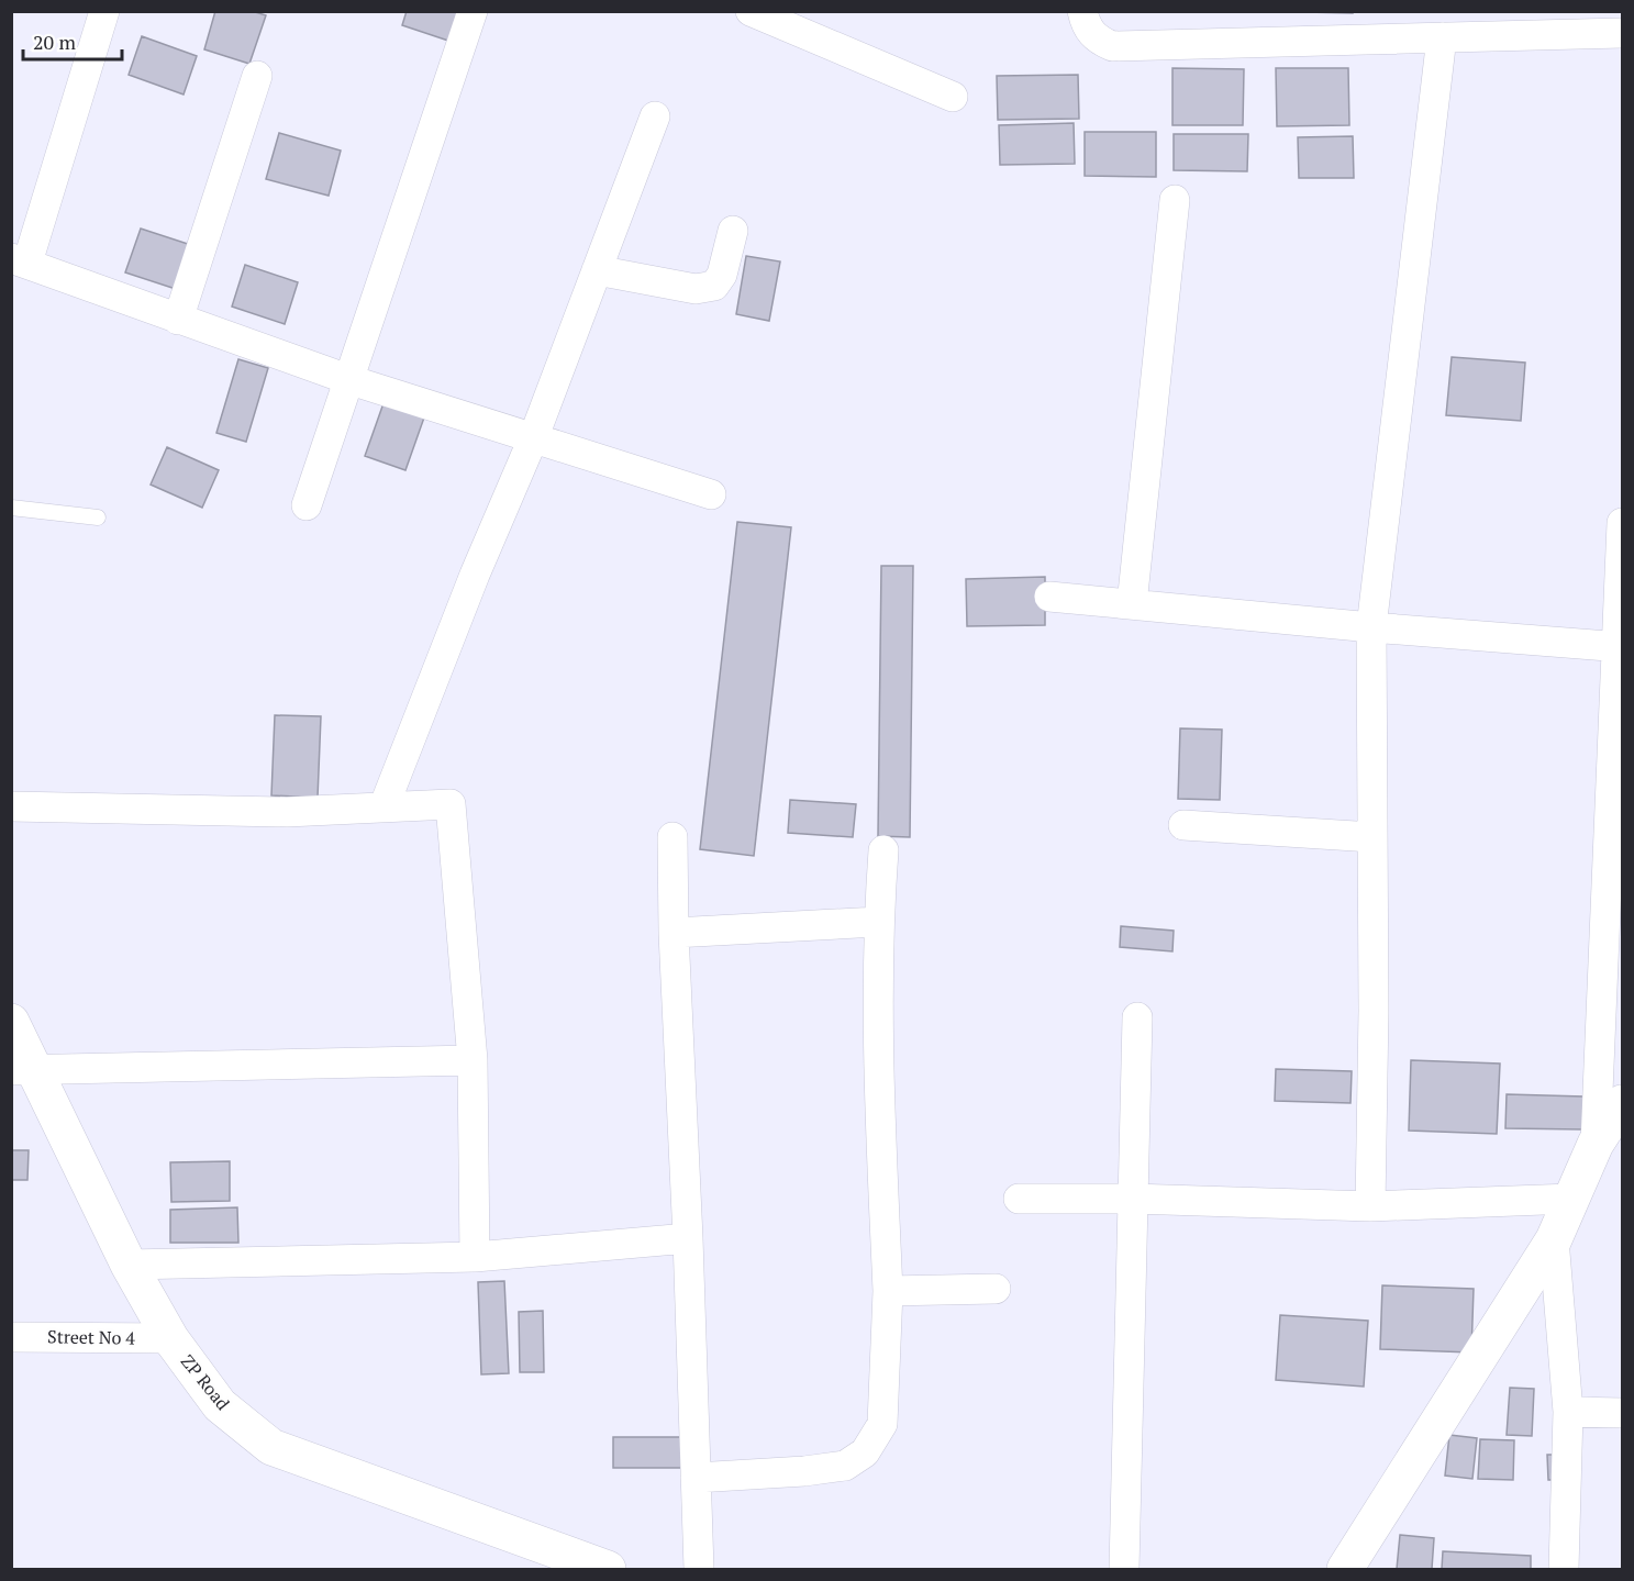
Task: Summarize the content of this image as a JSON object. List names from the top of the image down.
{
  "streets": {
    "street": ["Street No 4", "ZP Road"]
  },
  "crossings": [
    ["Street No 4", "ZP Road"]
  ],
  "scale_bar": "20 m"
}
